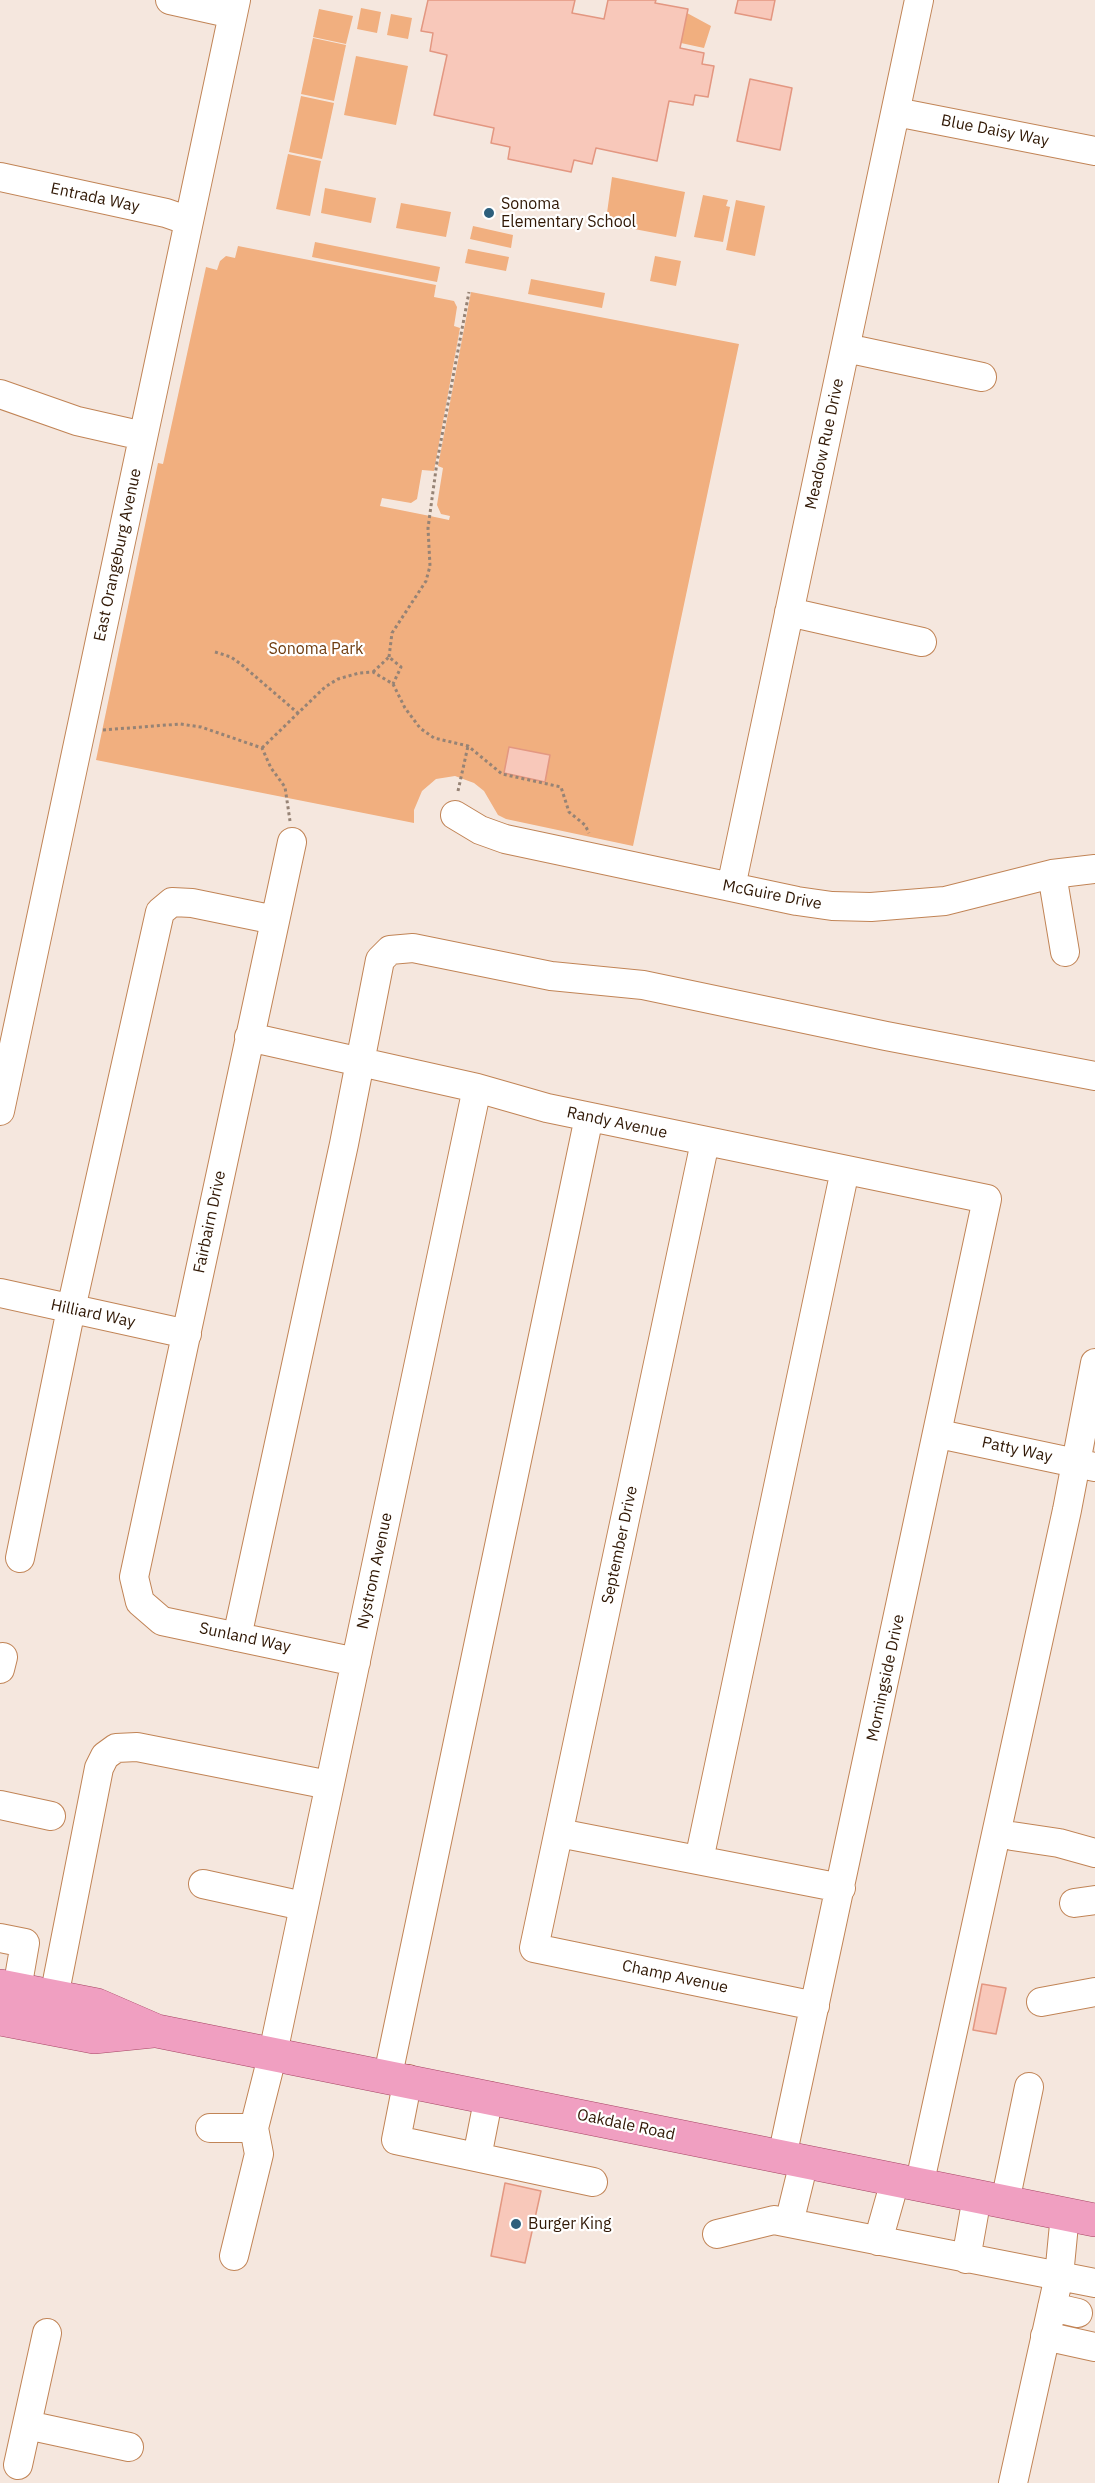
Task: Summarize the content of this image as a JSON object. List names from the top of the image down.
{
  "streets": {
    "main road": ["Oakdale Road"],
    "street": [
      "Blue Daisy Way",
      "Entrada Way",
      "Meadow Rue Drive",
      "East Orangeburg Avenue",
      "McGuire Drive",
      "Randy Avenue",
      "Fairbairn Drive",
      "Hilliard Way",
      "Patty Way",
      "September Drive",
      "Nystrom Avenue",
      "Sunland Way",
      "Morningside Drive",
      "Champ Avenue"
    ]
  },
  "crossings": [
    ["Blue Daisy Way", "Meadow Rue Drive"],
    ["Entrada Way", "East Orangeburg Avenue"],
    ["Meadow Rue Drive", "McGuire Drive"],
    ["Randy Avenue", "Fairbairn Drive"],
    ["Randy Avenue", "September Drive"],
    ["Randy Avenue", "Nystrom Avenue"],
    ["Randy Avenue", "Morningside Drive"],
    ["Fairbairn Drive", "Hilliard Way"],
    ["Fairbairn Drive", "Sunland Way"],
    ["Patty Way", "Morningside Drive"],
    ["September Drive", "Champ Avenue"],
    ["Nystrom Avenue", "Sunland Way"],
    ["Nystrom Avenue", "Oakdale Road"],
    ["Morningside Drive", "Champ Avenue"],
    ["Morningside Drive", "Oakdale Road"]
  ],
  "parks": ["Sonoma Park"],
  "places": ["Sonoma Elementary School", "Burger King"]
}
